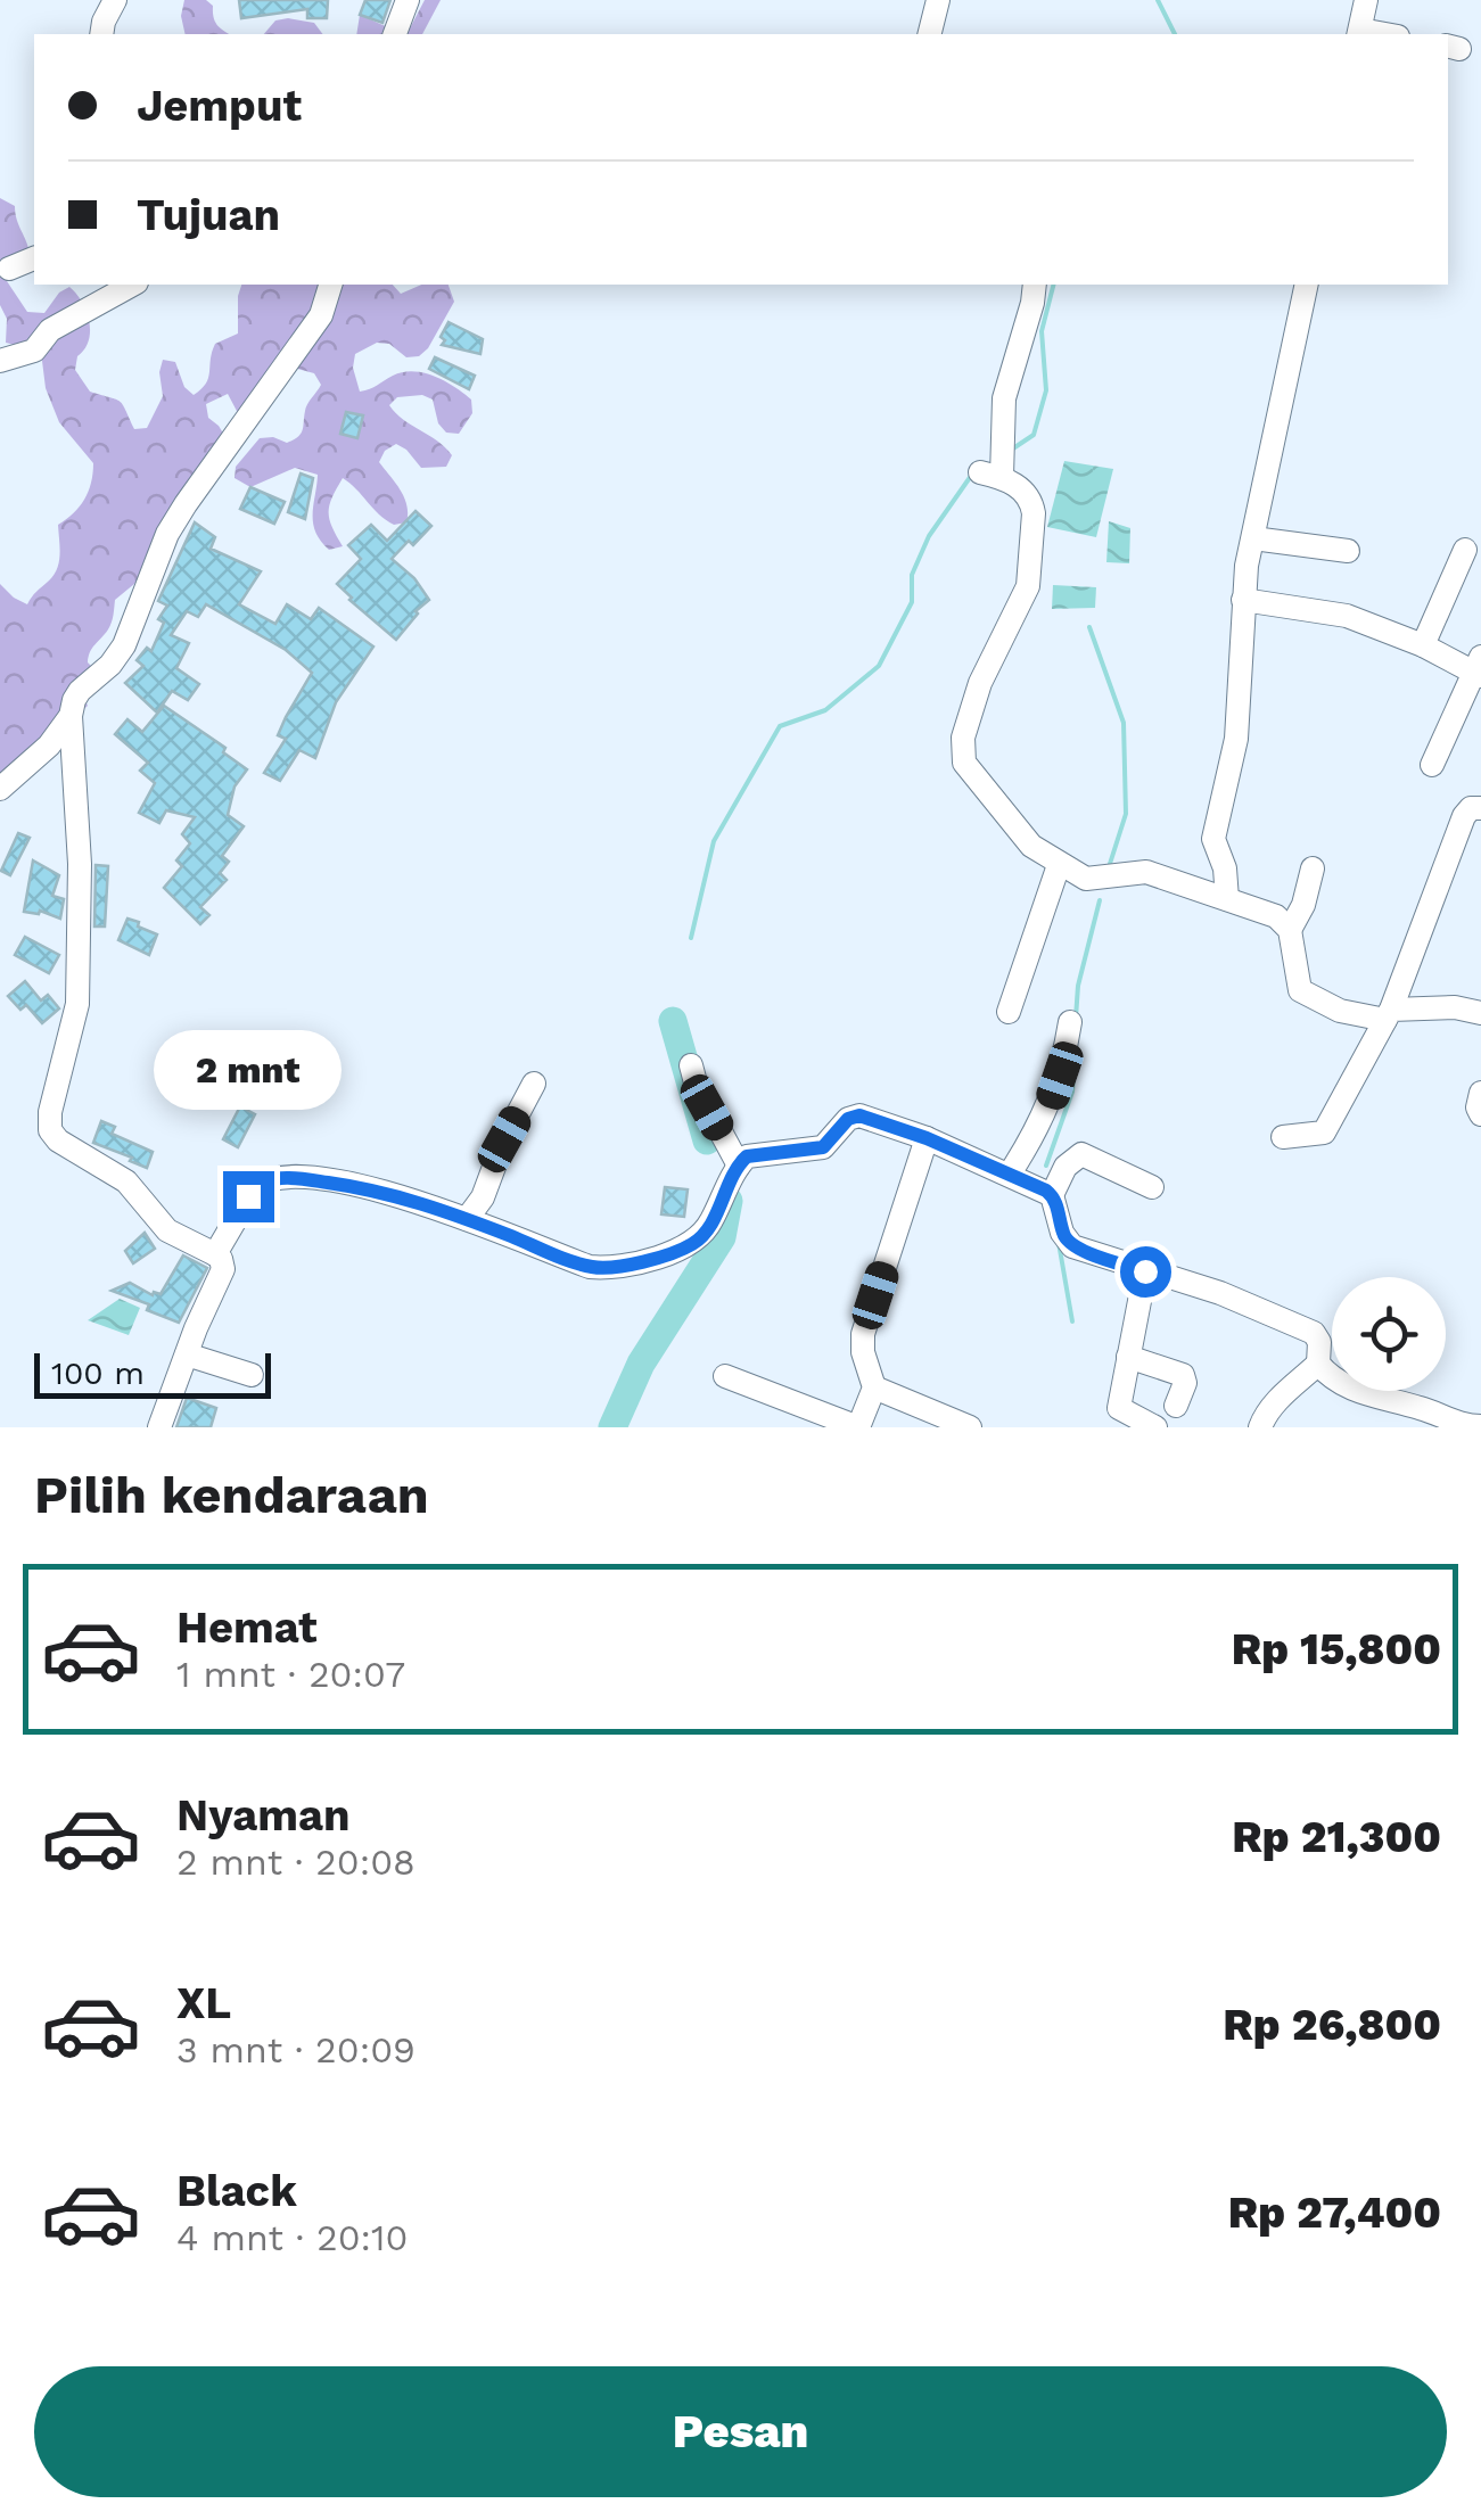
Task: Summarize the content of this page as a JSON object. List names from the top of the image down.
{
  "scale_bar": "100 m",
  "page": {
    "banner": ["Jemput", "Tujuan"],
    "bubble": "2 mnt",
    "scale": "100 m",
    "heading": "Pilih kendaraan",
    "list": [
      {
        "name": "Hemat",
        "note": "1 mnt · 20:07",
        "value": "Rp 15,800"
      },
      {
        "name": "Nyaman",
        "note": "2 mnt · 20:08",
        "value": "Rp 21,300"
      },
      {
        "name": "XL",
        "note": "3 mnt · 20:09",
        "value": "Rp 26,800"
      },
      {
        "name": "Black",
        "note": "4 mnt · 20:10",
        "value": "Rp 27,400"
      }
    ],
    "buttons": "Pesan"
  }
}
